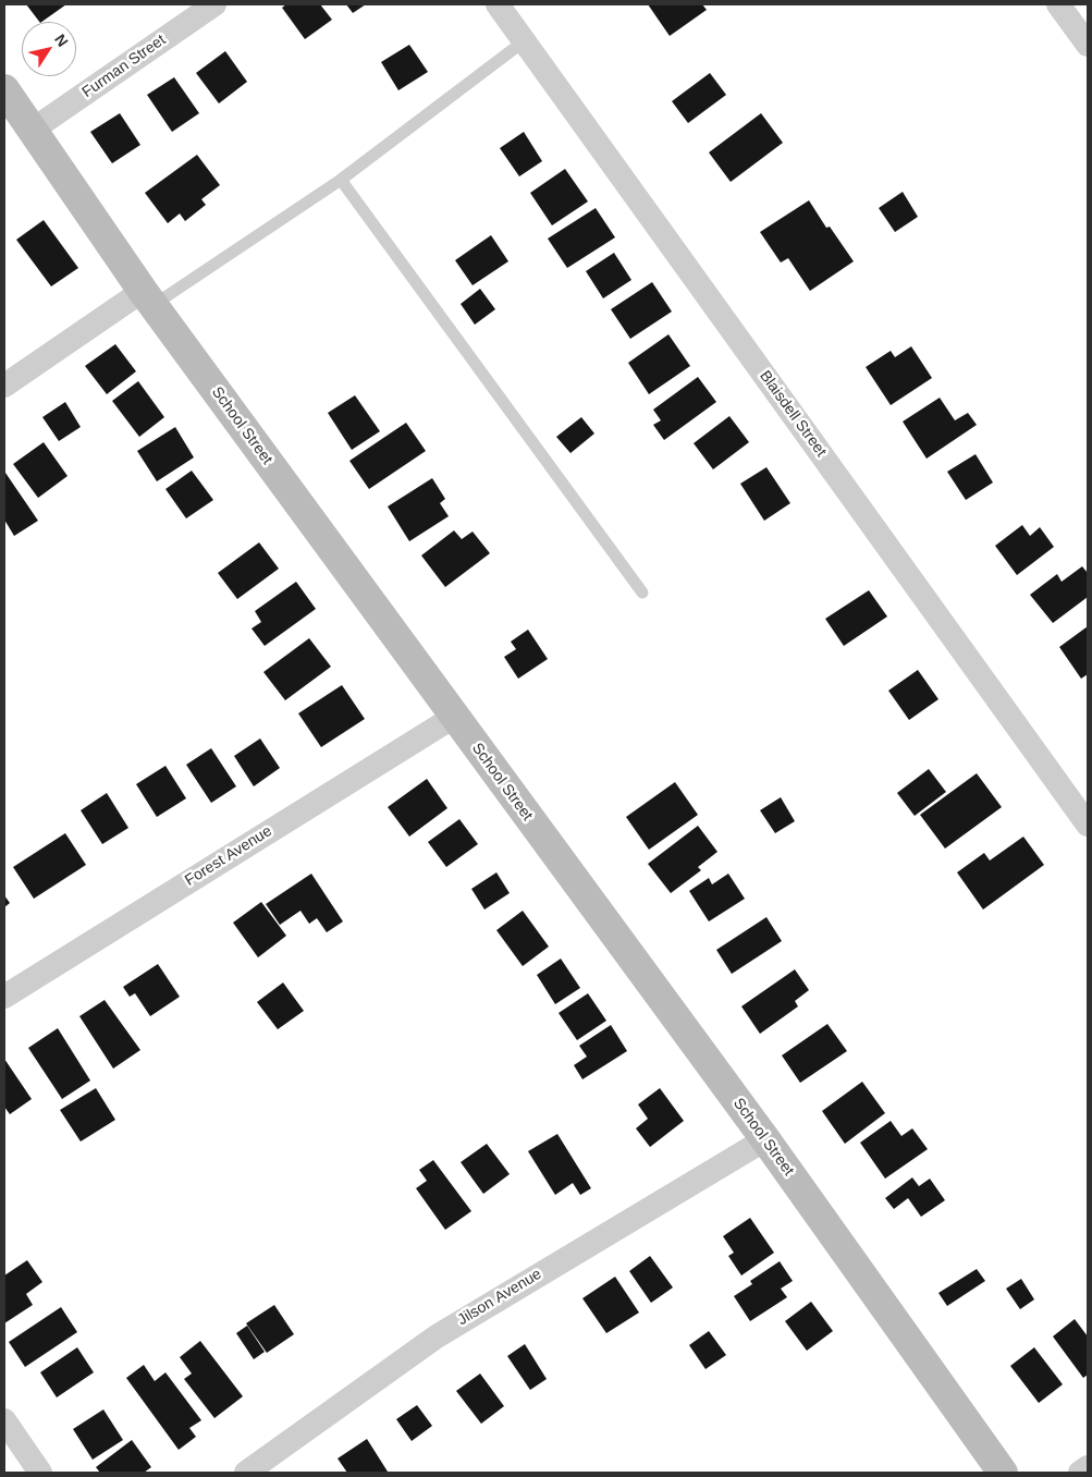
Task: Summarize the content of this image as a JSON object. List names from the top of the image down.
{
  "streets": {
    "main road": ["School Street"],
    "street": [
      "Furman Street",
      "Blaisdell Street",
      "Forest Avenue",
      "Jilson Avenue"
    ]
  },
  "crossings": [
    ["Furman Street", "School Street"],
    ["School Street", "Forest Avenue"],
    ["School Street", "Jilson Avenue"]
  ],
  "north": "top right"
}
